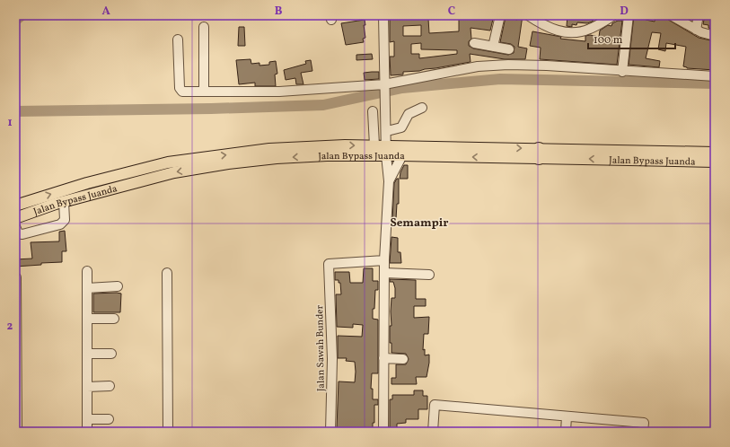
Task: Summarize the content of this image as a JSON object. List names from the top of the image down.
{
  "streets": {
    "main road": ["Jalan Bypass Juanda"],
    "street": ["Jalan Sawah Bunder"]
  },
  "districts": ["Semampir"],
  "scale_bar": "100 m",
  "grid": {
    "columns": [
      "A",
      "B",
      "C",
      "D"
    ],
    "rows": ["1", "2"]
  }
}
